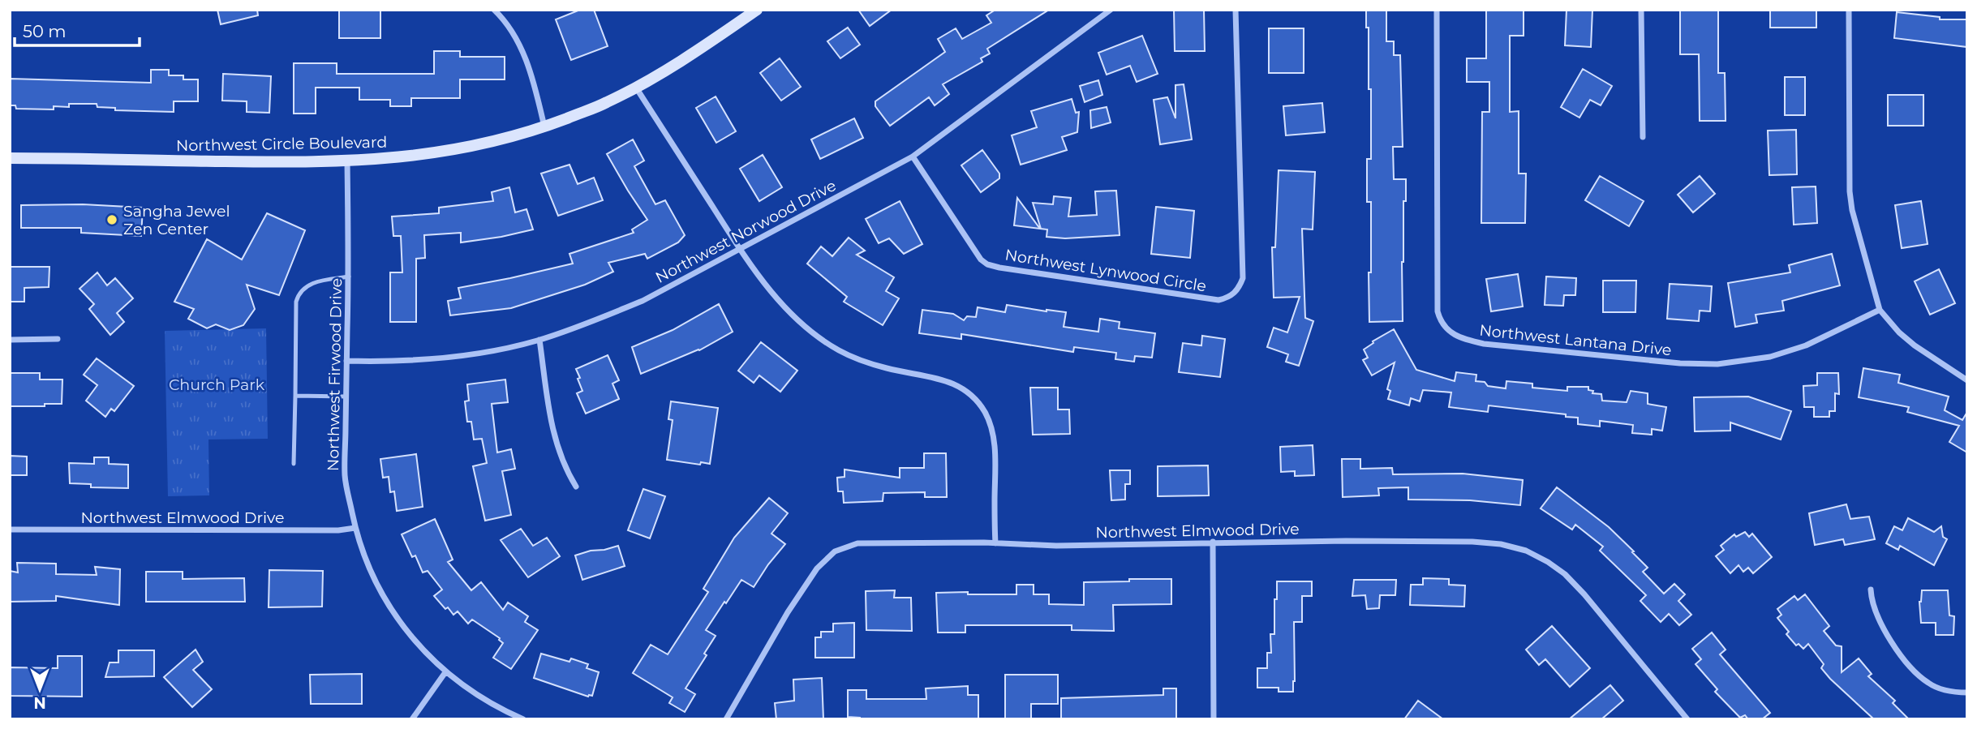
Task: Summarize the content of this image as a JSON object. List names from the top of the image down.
{
  "streets": {
    "main road": ["Northwest Circle Boulevard"],
    "street": [
      "Northwest Norwood Drive",
      "Northwest Lynwood Circle",
      "Northwest Lantana Drive",
      "Northwest Firwood Drive",
      "Northwest Elmwood Drive"
    ]
  },
  "crossings": [
    ["Northwest Circle Boulevard", "Northwest Firwood Drive"],
    ["Northwest Norwood Drive", "Northwest Lynwood Circle"],
    ["Northwest Norwood Drive", "Northwest Firwood Drive"],
    ["Northwest Firwood Drive", "Northwest Elmwood Drive"]
  ],
  "parks": ["Church Park"],
  "places": ["Sangha Jewel Zen Center"],
  "scale_bar": "50 m",
  "north": "bottom"
}
